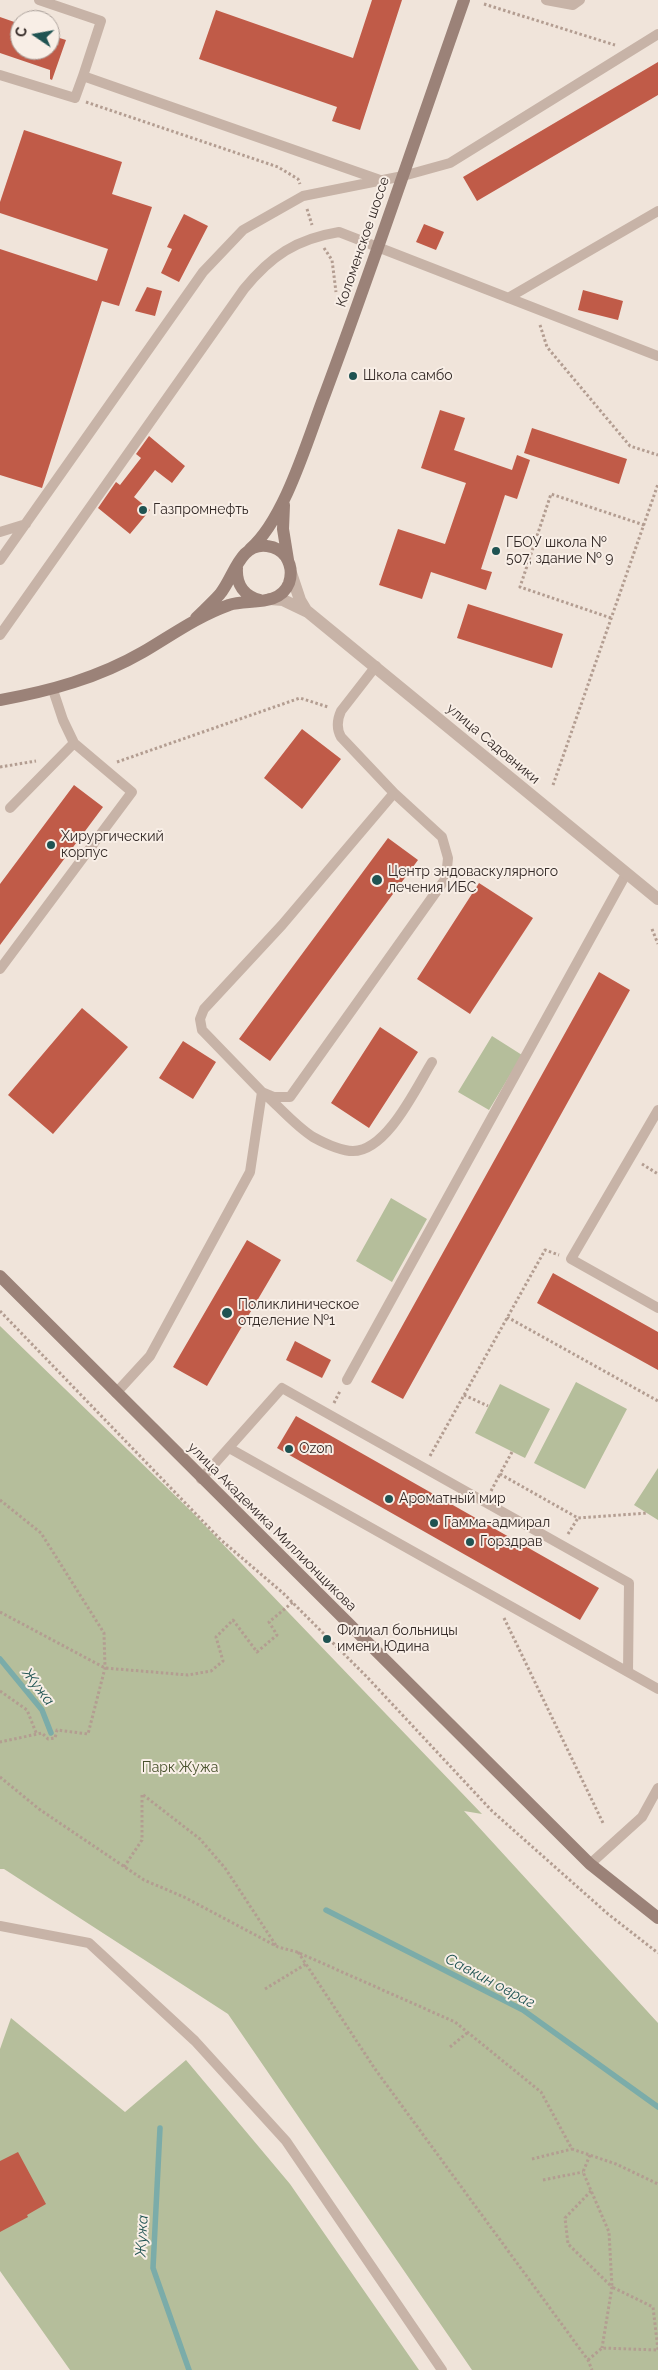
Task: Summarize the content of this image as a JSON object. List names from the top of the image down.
{
  "streets": {
    "street": ["Коломенское шоссе", "улица Садовники", "улица Академика Миллионщикова"]
  },
  "crossings": [
    ["Коломенское шоссе", "улица Садовники"]
  ],
  "water": ["Жужа", "Савкин овраг"],
  "parks": ["Парк Жужа"],
  "places": [
    "Школа самбо",
    "Газпромнефть",
    "ГБОУ школа № 507, здание № 9",
    "Хирургический корпус",
    "Центр эндоваскулярного лечения ИБС",
    "Поликлиническое отделение №1",
    "Ozon",
    "Ароматный мир",
    "Гамма-адмирал",
    "Горздрав",
    "Филиал больницы имени Юдина"
  ],
  "north": "left"
}
